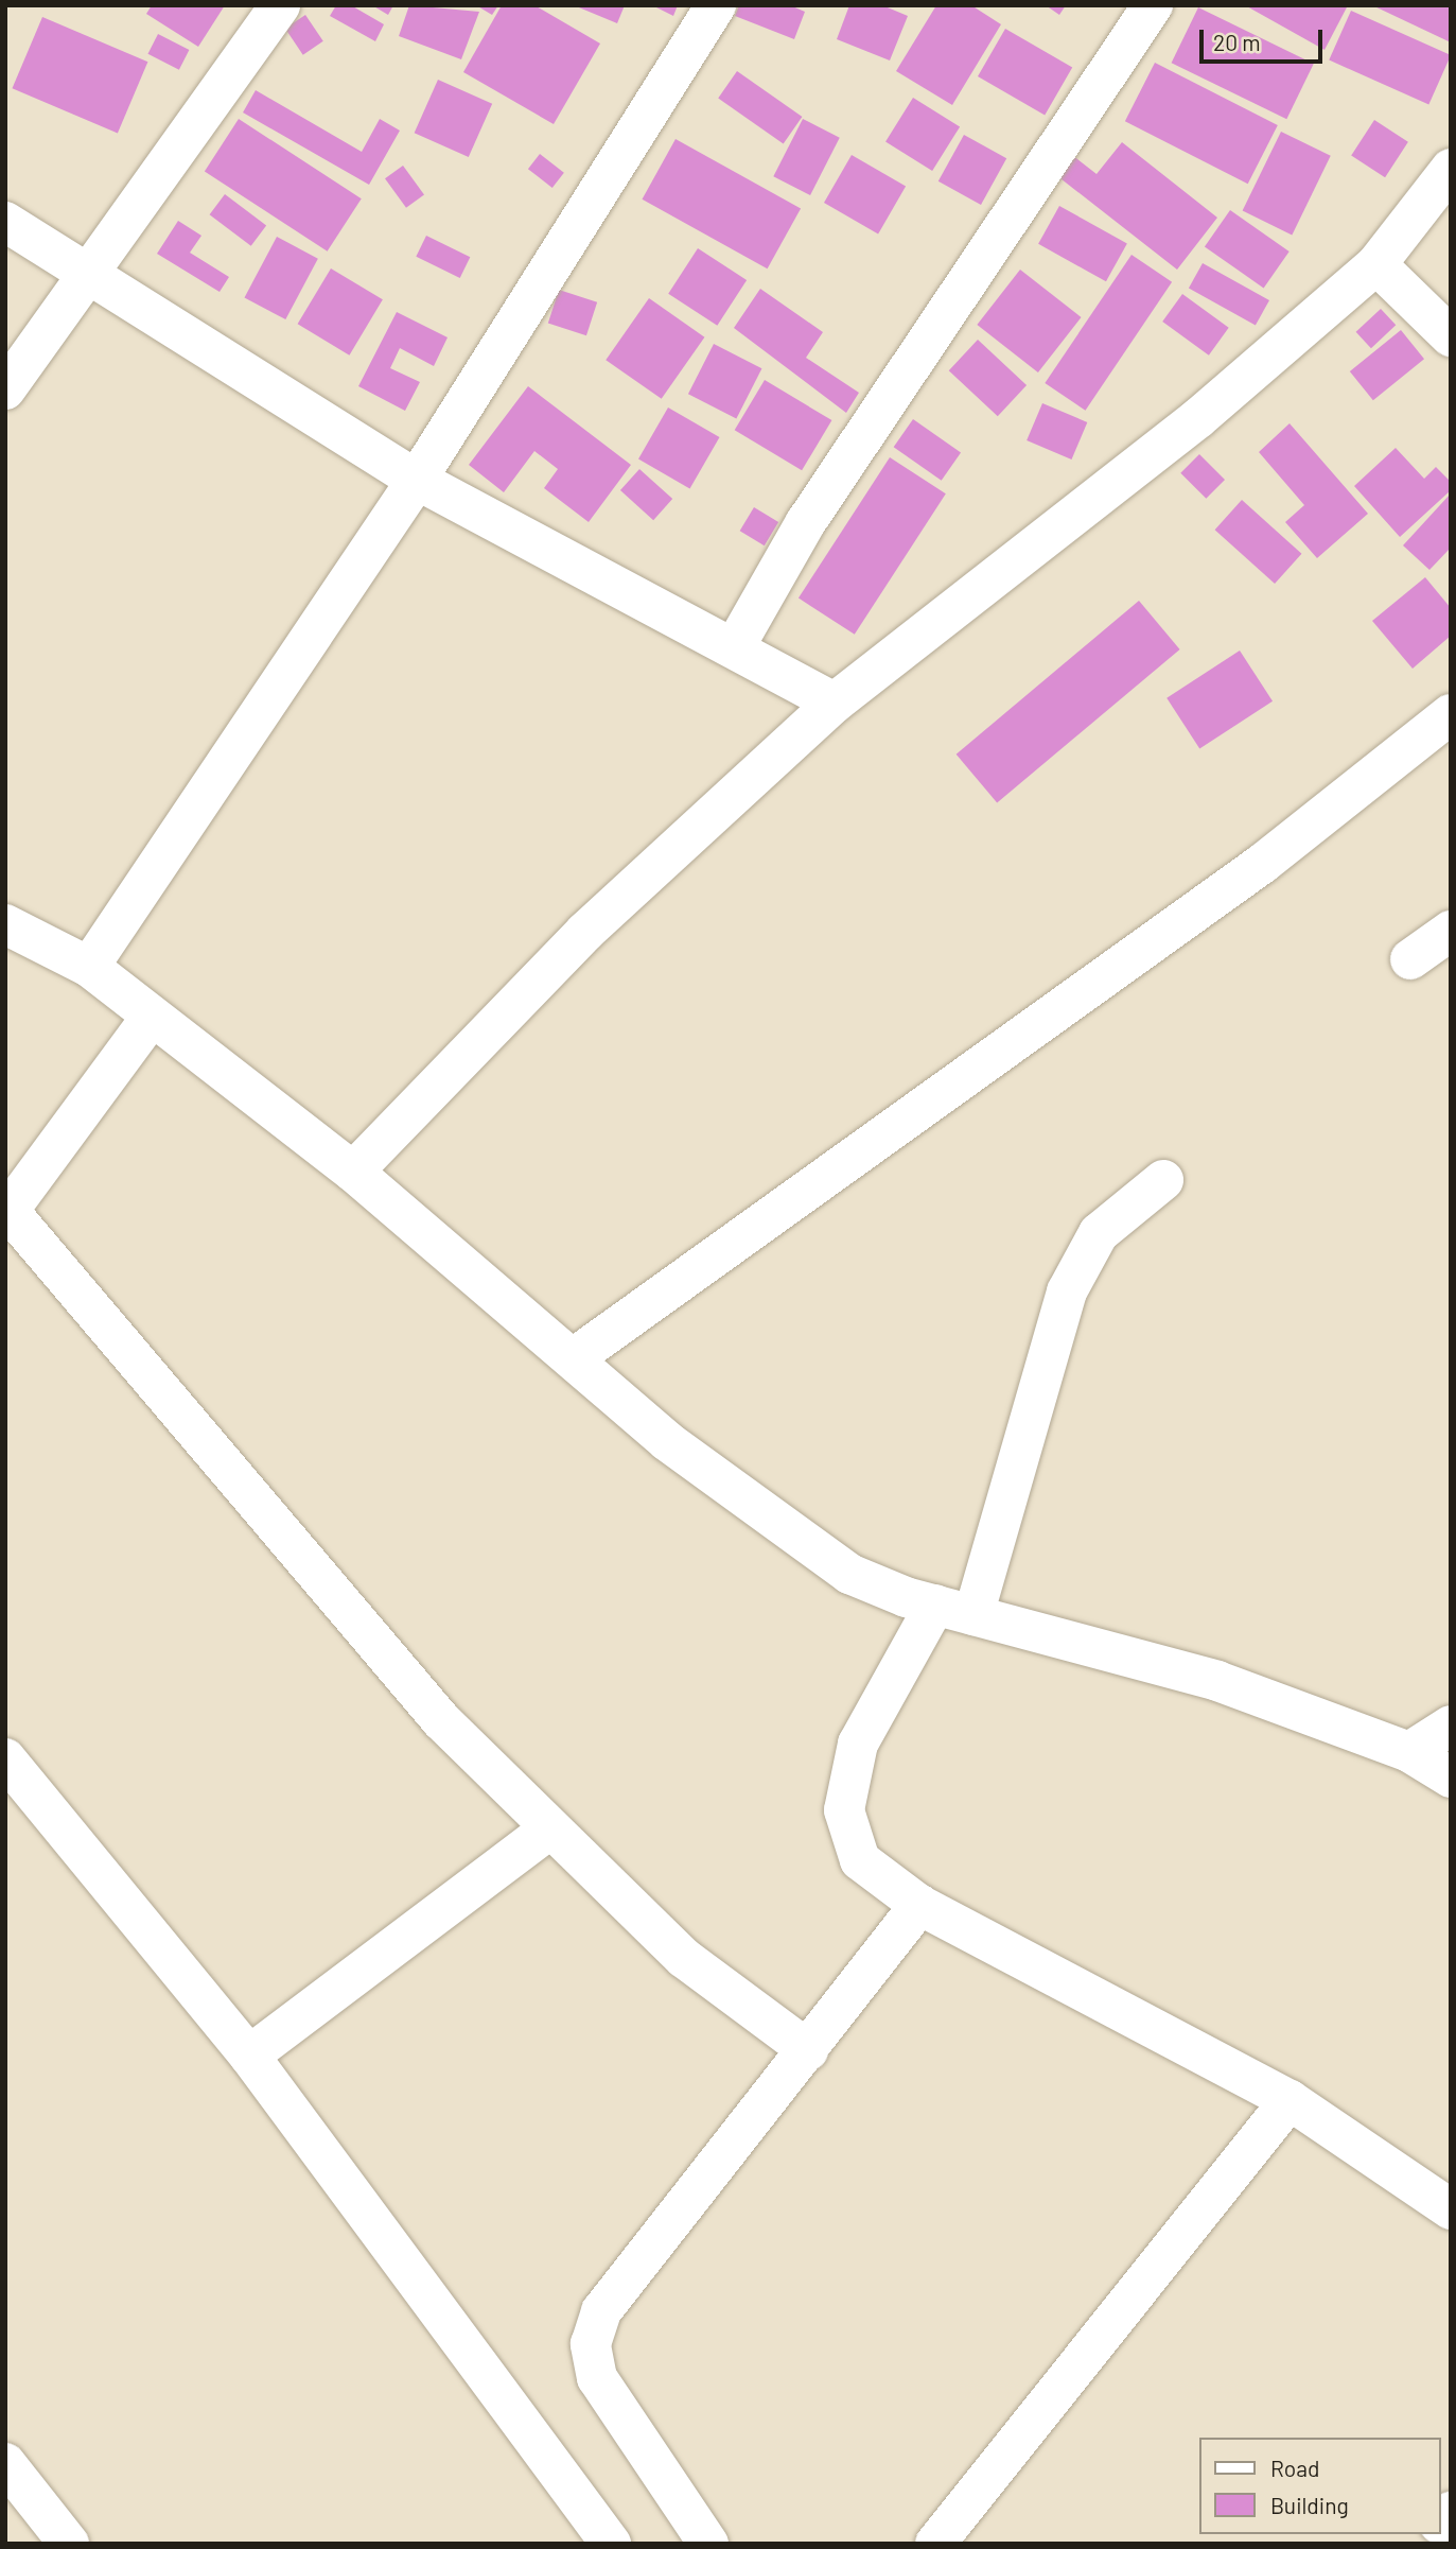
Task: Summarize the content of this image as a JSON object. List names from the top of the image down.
{
  "legend": ["Road", "Building"],
  "scale_bar": "20 m"
}
